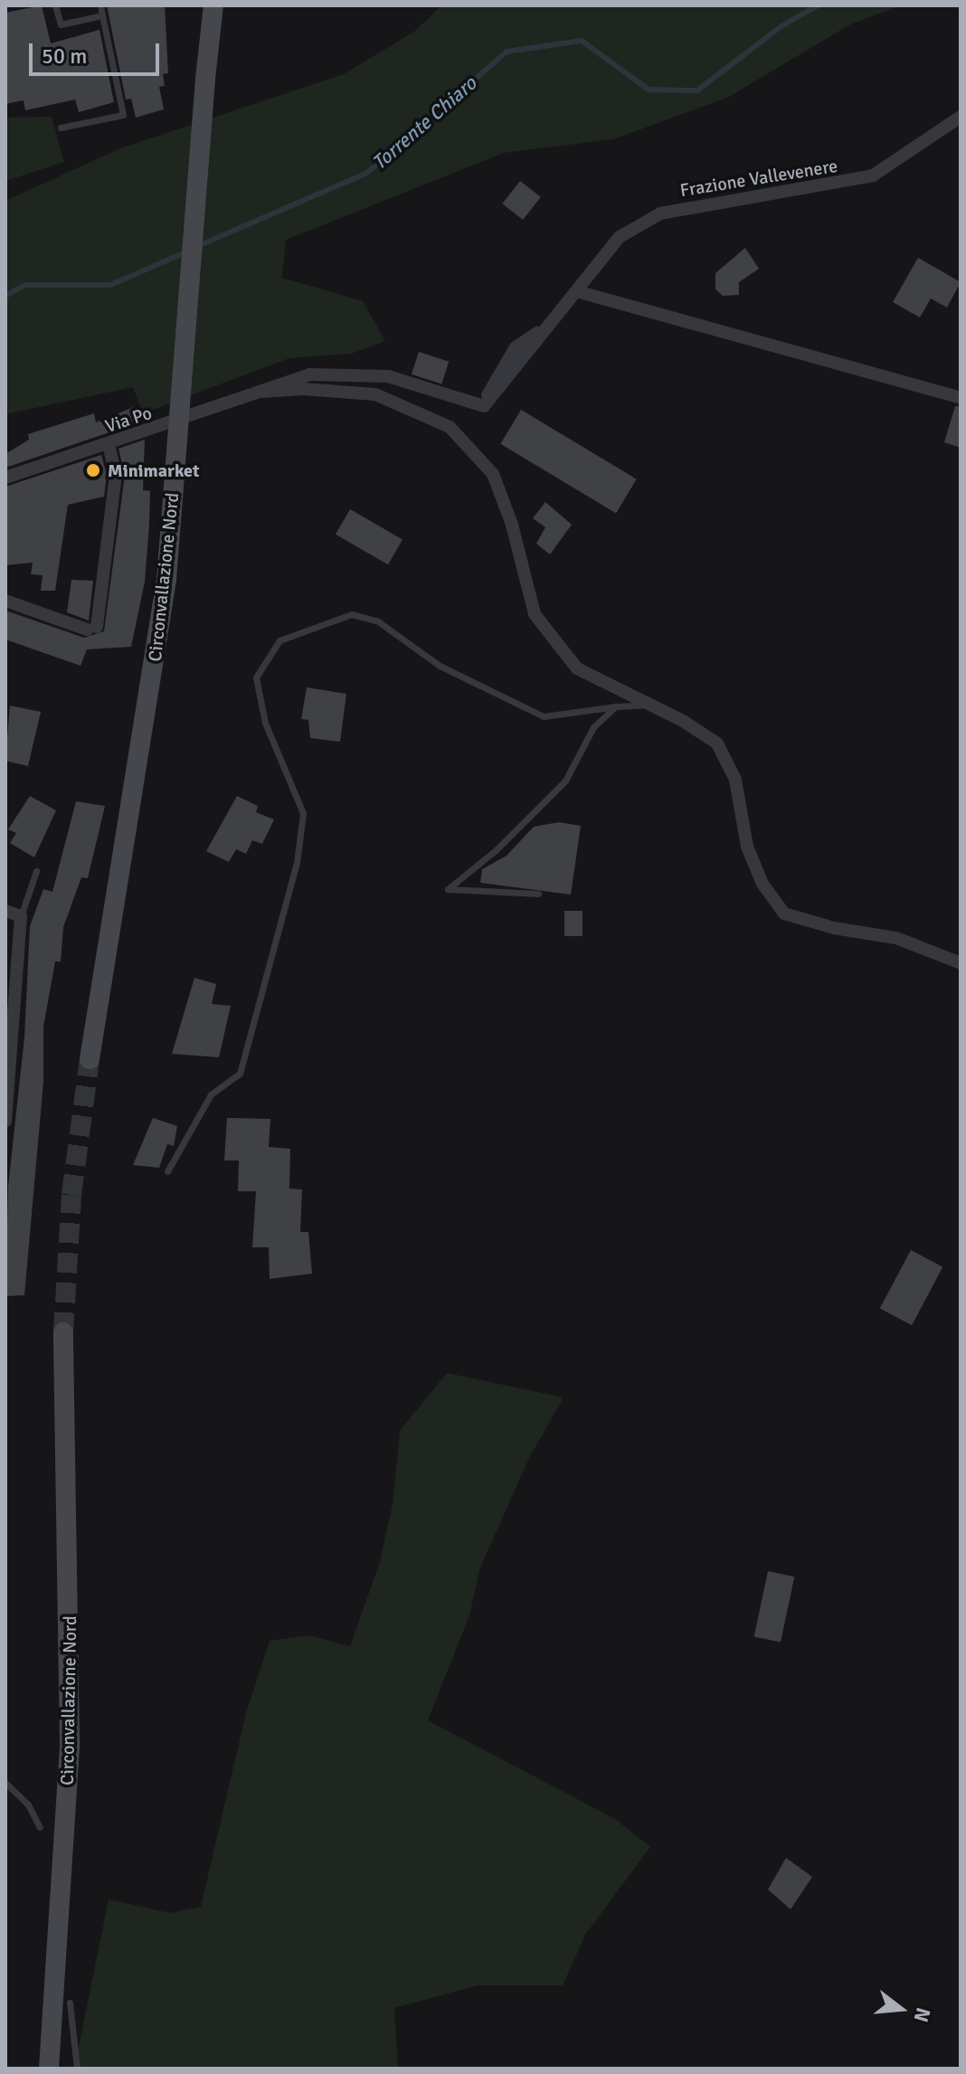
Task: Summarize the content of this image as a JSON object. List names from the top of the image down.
{
  "streets": {
    "main road": ["Circonvallazione Nord"],
    "street": ["Frazione Vallevenere", "Via Po"]
  },
  "crossings": [
    ["Frazione Vallevenere", "Via Po"]
  ],
  "water": ["Torrente Chiaro"],
  "places": ["Minimarket"],
  "scale_bar": "50 m",
  "north": "right"
}
